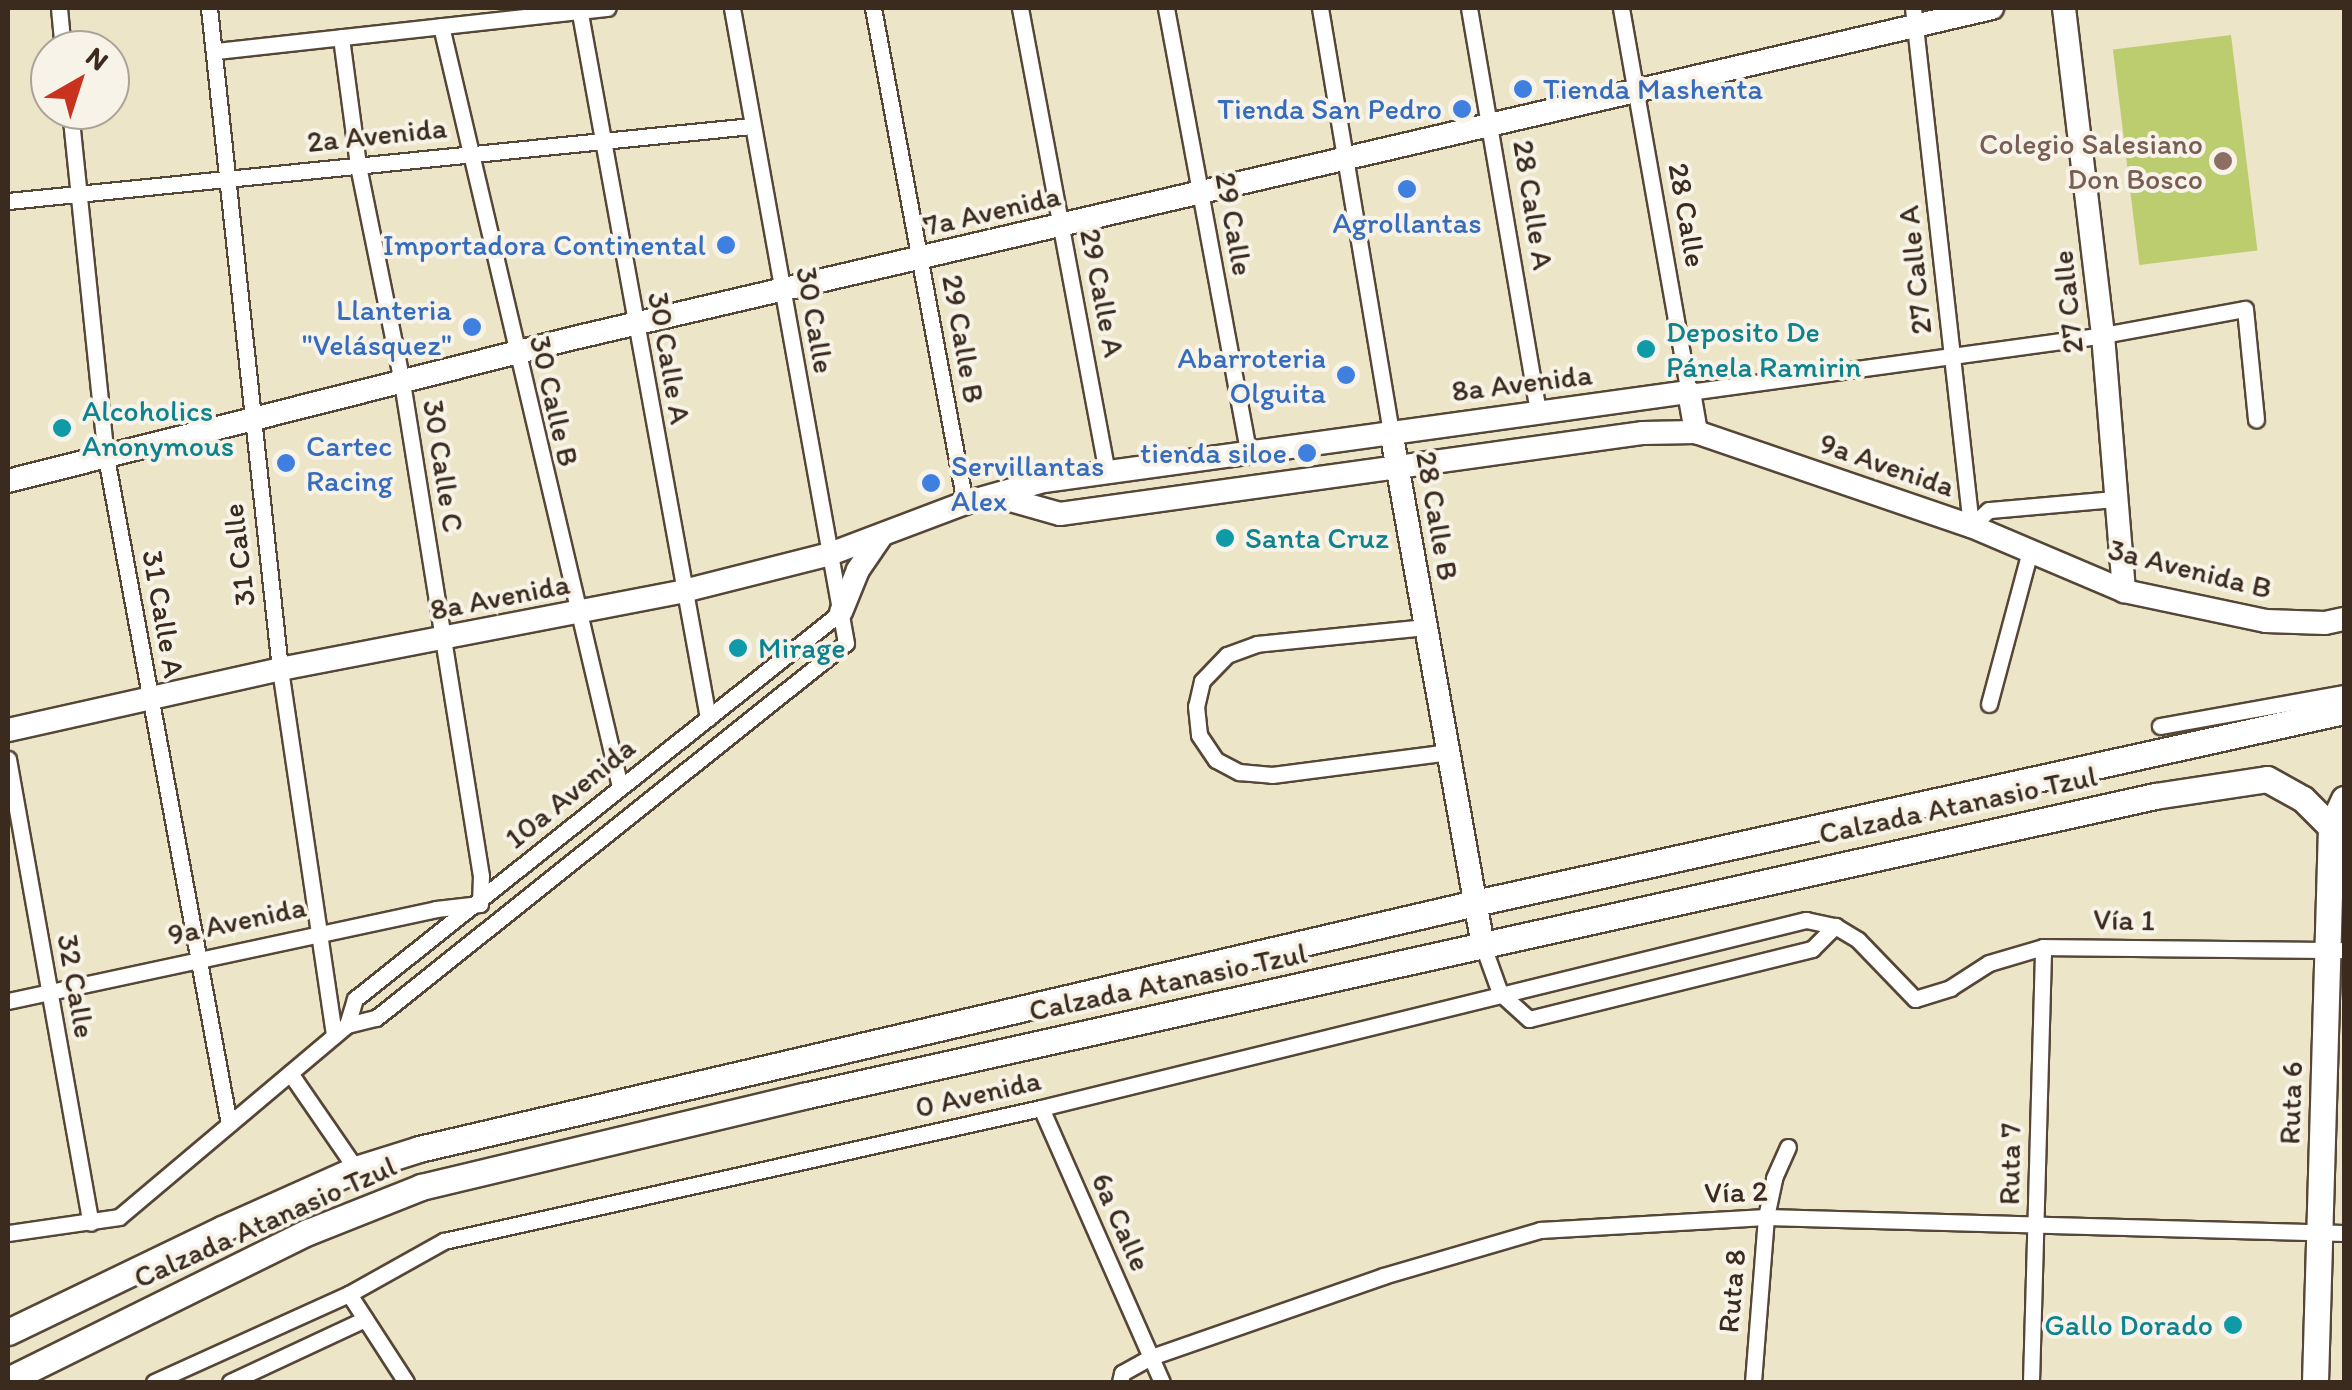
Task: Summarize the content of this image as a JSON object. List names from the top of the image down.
{
  "streets": {
    "main road": [
      "7a Avenida",
      "28 Calle",
      "27 Calle",
      "8a Avenida",
      "9a Avenida",
      "28 Calle B",
      "3a Avenida B",
      "Calzada Atanasio Tzul",
      "Ruta 6"
    ],
    "street": [
      "2a Avenida",
      "28 Calle A",
      "29 Calle",
      "27 Calle A",
      "29 Calle A",
      "30 Calle",
      "29 Calle B",
      "30 Calle A",
      "30 Calle B",
      "30 Calle C",
      "31 Calle",
      "31 Calle A",
      "10a Avenida",
      "Vía 1",
      "32 Calle",
      "0 Avenida",
      "Ruta 7",
      "Vía 2",
      "6a Calle",
      "Ruta 8"
    ]
  },
  "crossings": [
    ["2a Avenida", "30 Calle"],
    ["2a Avenida", "30 Calle A"],
    ["2a Avenida", "30 Calle B"],
    ["2a Avenida", "30 Calle C"],
    ["2a Avenida", "31 Calle"],
    ["2a Avenida", "31 Calle A"],
    ["28 Calle A", "7a Avenida"],
    ["28 Calle A", "8a Avenida"],
    ["7a Avenida", "28 Calle"],
    ["7a Avenida", "29 Calle"],
    ["7a Avenida", "27 Calle A"],
    ["7a Avenida", "29 Calle A"],
    ["7a Avenida", "30 Calle"],
    ["7a Avenida", "29 Calle B"],
    ["7a Avenida", "30 Calle A"],
    ["7a Avenida", "30 Calle B"],
    ["7a Avenida", "30 Calle C"],
    ["7a Avenida", "28 Calle B"],
    ["7a Avenida", "31 Calle"],
    ["7a Avenida", "31 Calle A"],
    ["28 Calle", "8a Avenida"],
    ["28 Calle", "9a Avenida"],
    ["29 Calle", "8a Avenida"],
    ["27 Calle A", "8a Avenida"],
    ["27 Calle A", "9a Avenida"],
    ["27 Calle A", "3a Avenida B"],
    ["29 Calle A", "8a Avenida"],
    ["27 Calle", "8a Avenida"],
    ["27 Calle", "9a Avenida"],
    ["27 Calle", "3a Avenida B"],
    ["30 Calle", "8a Avenida"],
    ["30 Calle", "10a Avenida"],
    ["29 Calle B", "8a Avenida"],
    ["30 Calle A", "8a Avenida"],
    ["30 Calle A", "10a Avenida"],
    ["8a Avenida", "30 Calle B"],
    ["8a Avenida", "9a Avenida"],
    ["8a Avenida", "30 Calle C"],
    ["8a Avenida", "28 Calle B"],
    ["8a Avenida", "31 Calle"],
    ["8a Avenida", "31 Calle A"],
    ["30 Calle B", "10a Avenida"],
    ["9a Avenida", "30 Calle C"],
    ["9a Avenida", "31 Calle"],
    ["9a Avenida", "3a Avenida B"],
    ["9a Avenida", "31 Calle A"],
    ["9a Avenida", "10a Avenida"],
    ["9a Avenida", "32 Calle"],
    ["30 Calle C", "10a Avenida"],
    ["28 Calle B", "Calzada Atanasio Tzul"],
    ["28 Calle B", "Vía 1"],
    ["28 Calle B", "0 Avenida"],
    ["31 Calle", "10a Avenida"],
    ["31 Calle A", "10a Avenida"],
    ["10a Avenida", "32 Calle"],
    ["Calzada Atanasio Tzul", "Ruta 6"],
    ["Vía 1", "0 Avenida"],
    ["Vía 1", "Ruta 6"],
    ["Vía 1", "Ruta 7"],
    ["0 Avenida", "6a Calle"],
    ["Ruta 6", "Vía 2"],
    ["Ruta 7", "Vía 2"],
    ["Vía 2", "6a Calle"],
    ["Vía 2", "Ruta 8"]
  ],
  "places": [
    "Tienda Mashenta",
    "Tienda San Pedro",
    "Colegio Salesiano Don Bosco",
    "Agrollantas",
    "Importadora Continental",
    "Llanteria \"Velásquez\"",
    "Deposito De Pánela Ramirin",
    "Abarroteria Olguita",
    "Alcoholics Anonymous",
    "tienda siloe",
    "Cartec Racing",
    "Servillantas Alex",
    "Santa Cruz",
    "Mirage",
    "Gallo Dorado"
  ],
  "north": "top right"
}
